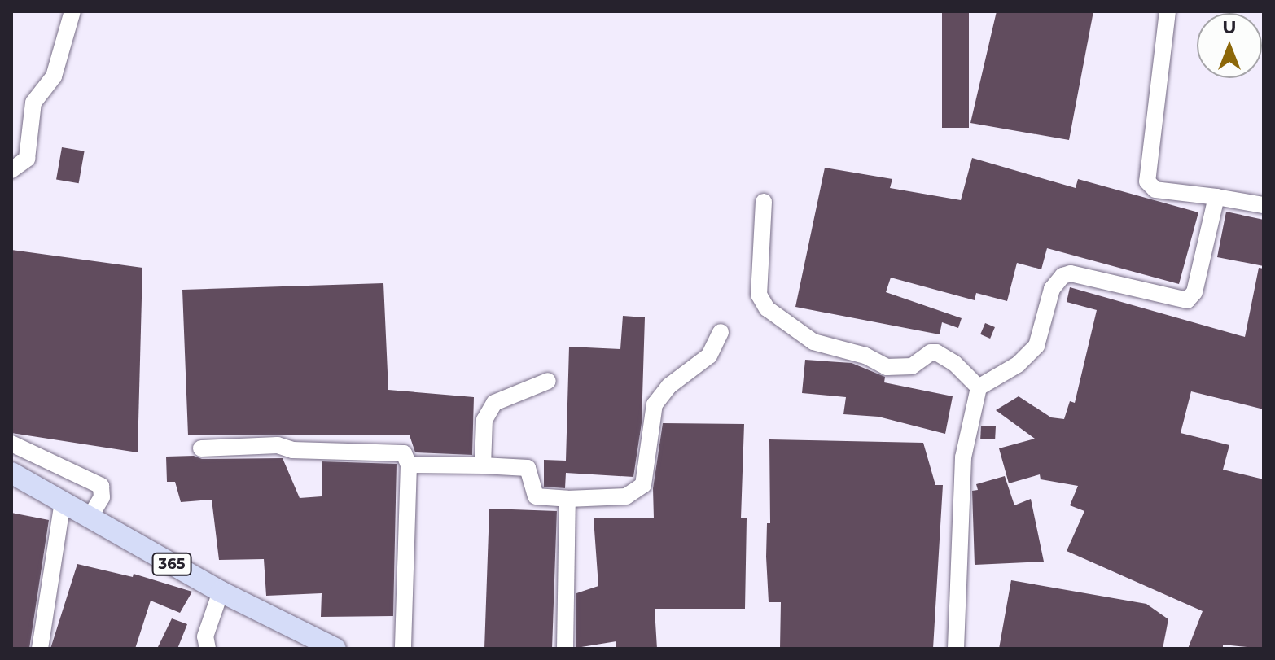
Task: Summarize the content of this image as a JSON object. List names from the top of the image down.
{
  "streets": {
    "main road": ["365"]
  },
  "north": "top"
}
